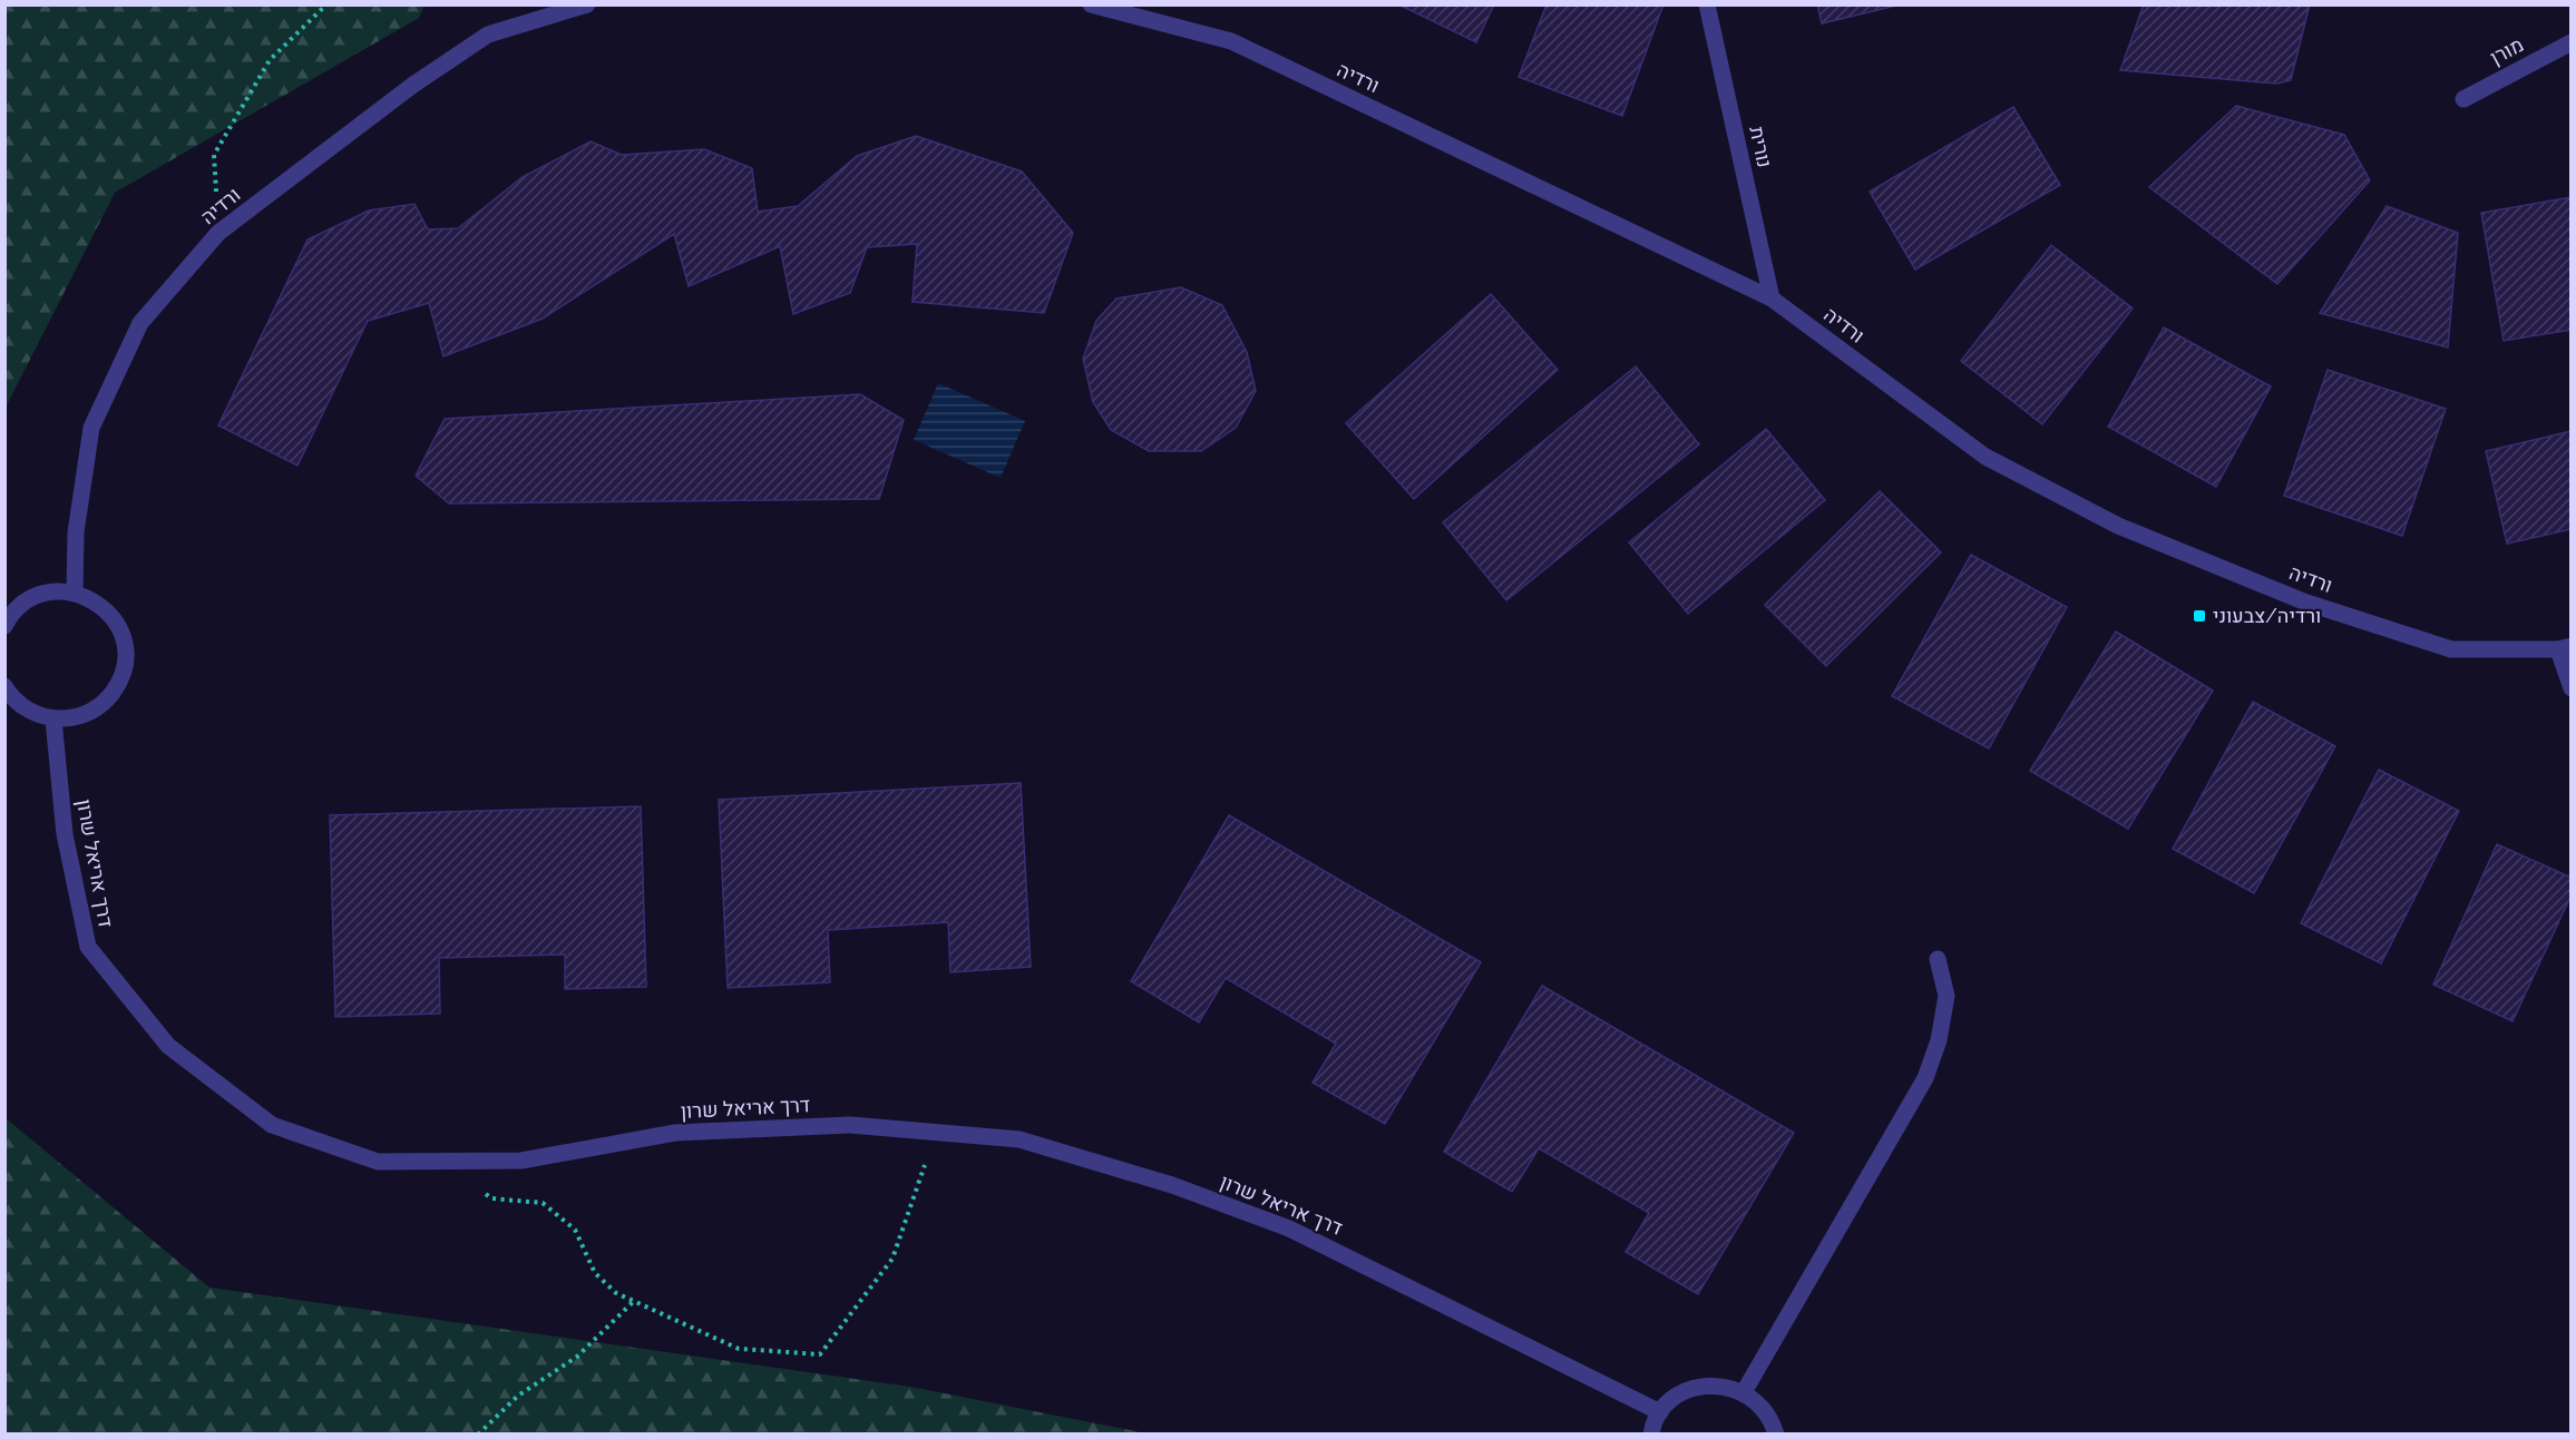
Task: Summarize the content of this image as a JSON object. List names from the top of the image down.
{
  "streets": {
    "street": [
      "מורן",
      "ורדיה",
      "נורית",
      "דרך אריאל שרון"
    ]
  },
  "crossings": [
    ["ורדיה", "נורית"]
  ],
  "places": {
    "transit": ["ורדיה/צבעוני"]
  }
}
